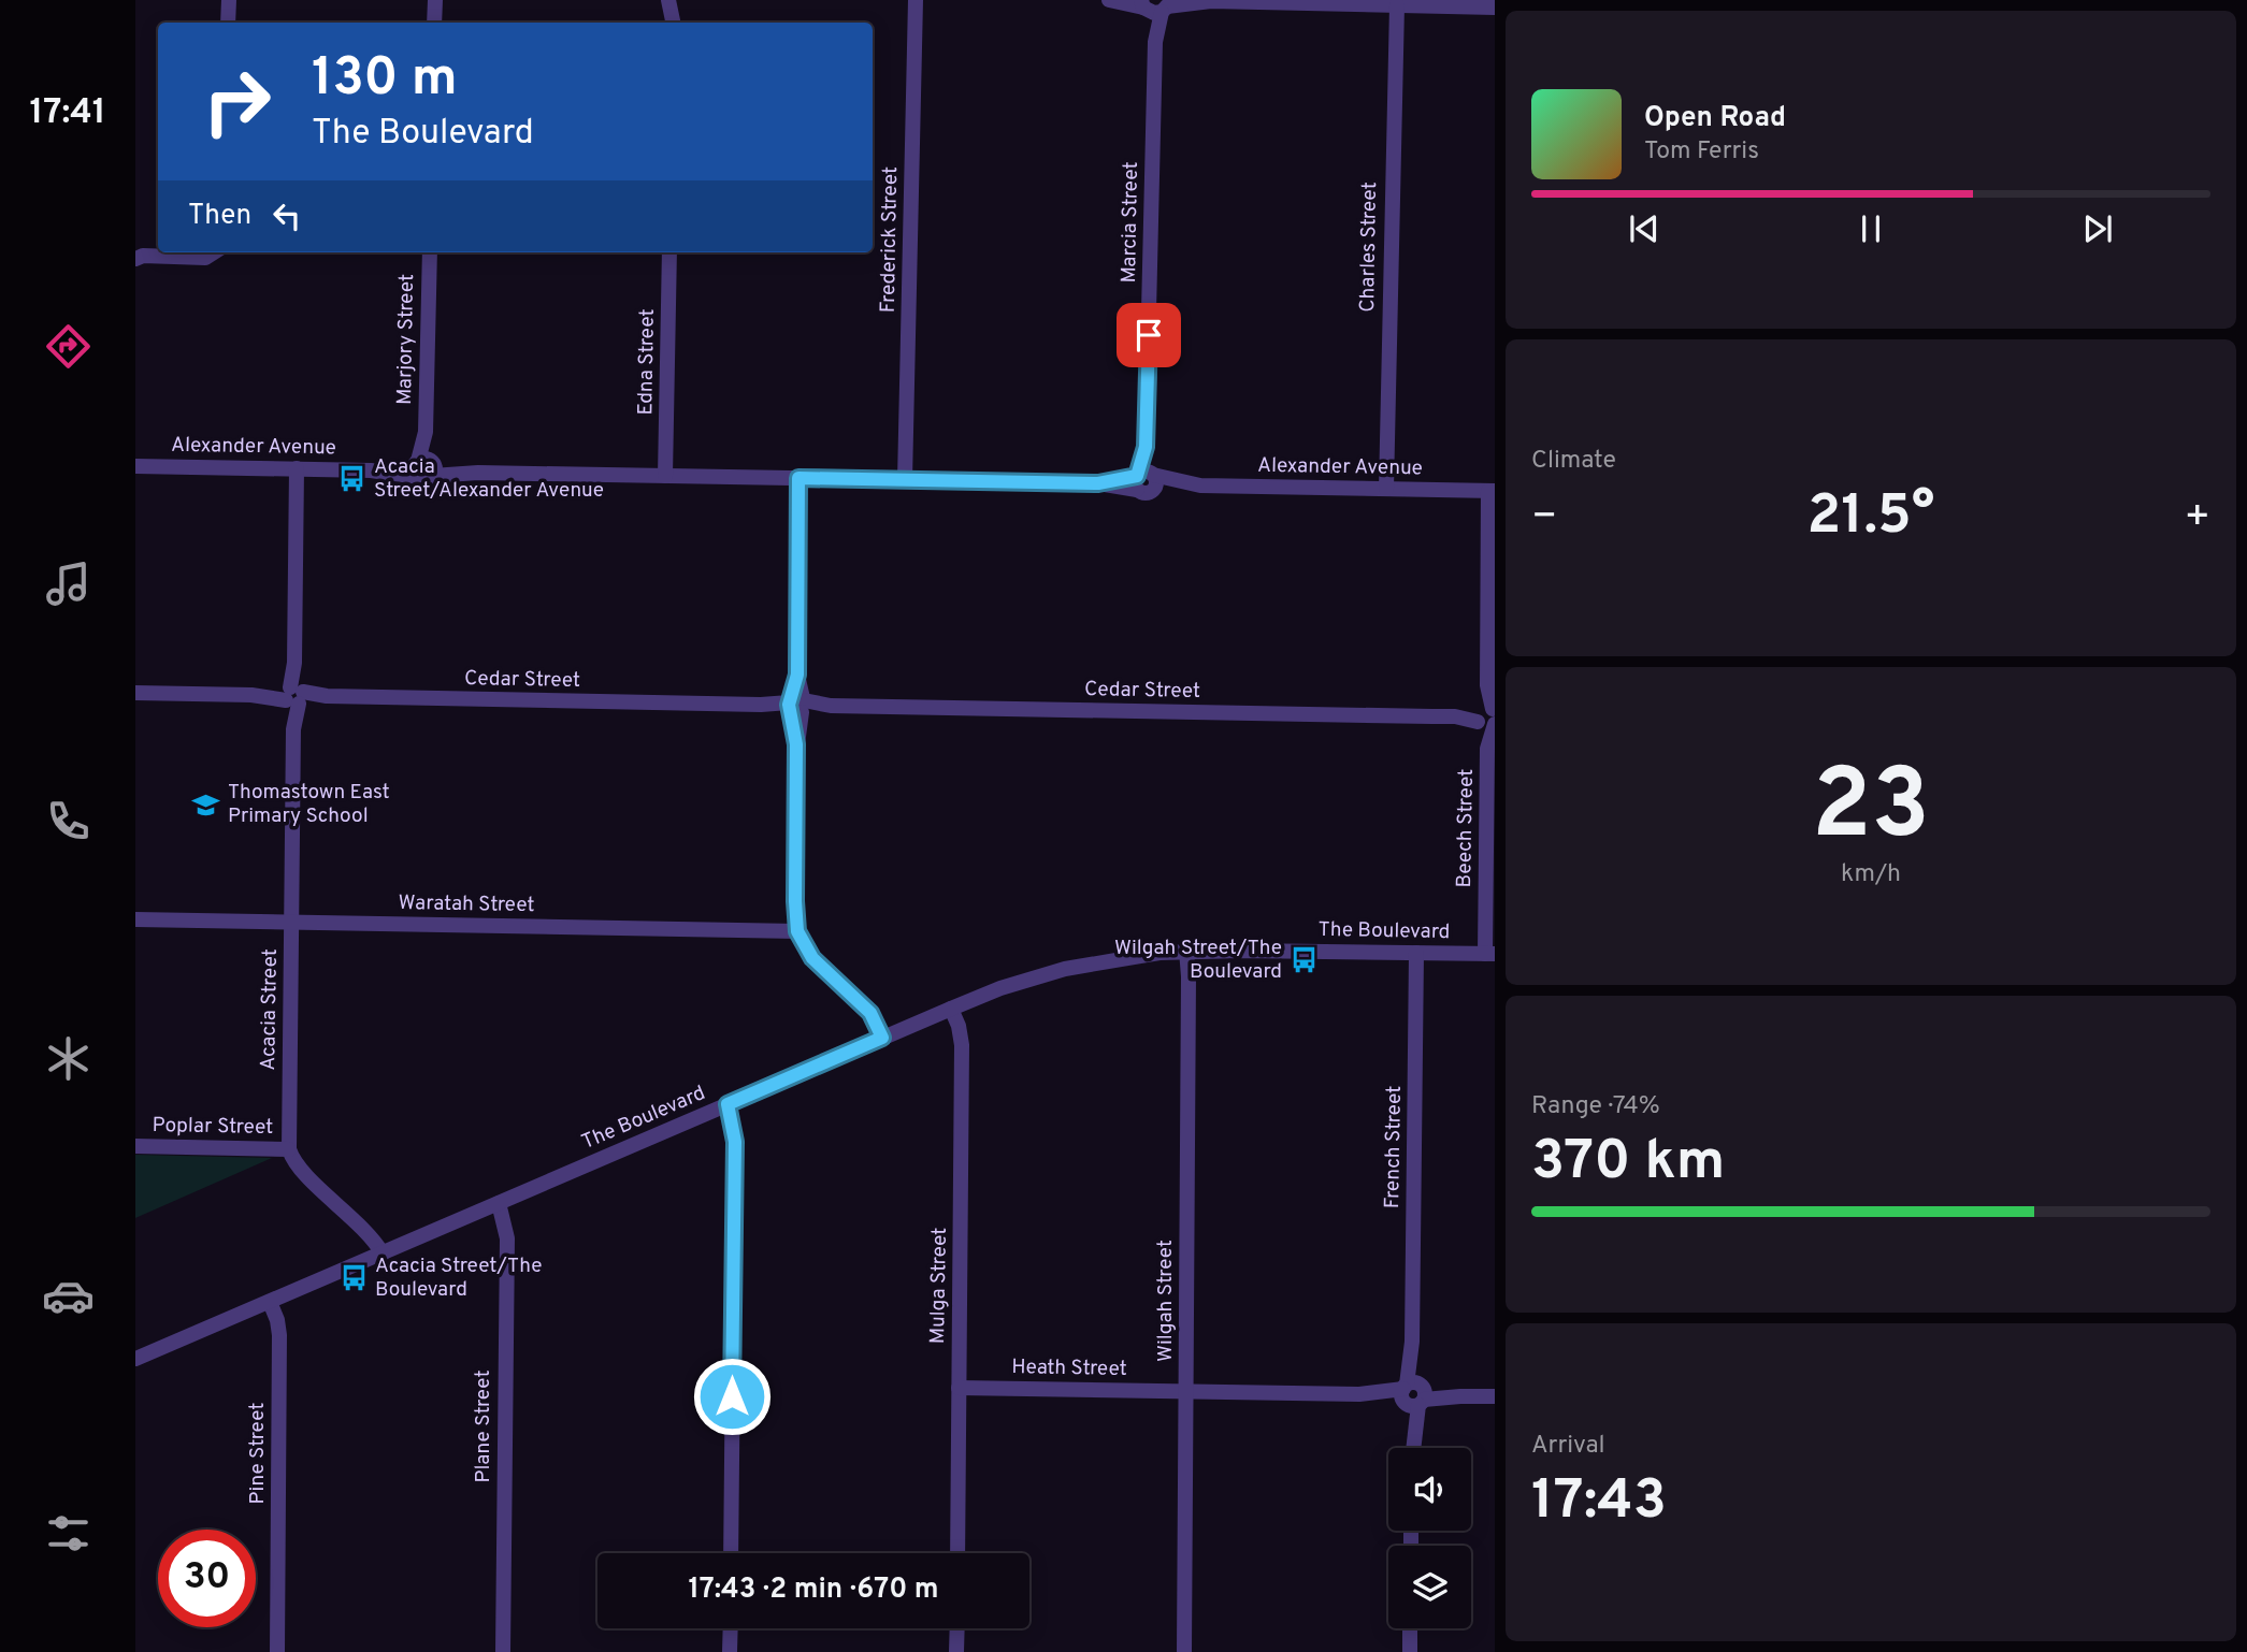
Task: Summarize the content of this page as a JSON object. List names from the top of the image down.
{
  "streets": {
    "street": [
      "Marcia Street",
      "Frederick Street",
      "Charles Street",
      "Marjory Street",
      "Edna Street",
      "Alexander Avenue",
      "Cedar Street",
      "Beech Street",
      "Waratah Street",
      "The Boulevard",
      "Acacia Street",
      "Poplar Street",
      "French Street",
      "Mulga Street",
      "Wilgah Street",
      "Heath Street",
      "Plane Street",
      "Pine Street"
    ]
  },
  "crossings": [
    ["Marcia Street", "Alexander Avenue"],
    ["Frederick Street", "Alexander Avenue"],
    ["Charles Street", "Alexander Avenue"],
    ["Marjory Street", "Alexander Avenue"],
    ["Edna Street", "Alexander Avenue"],
    ["Alexander Avenue", "Beech Street"],
    ["Alexander Avenue", "Acacia Street"],
    ["Cedar Street", "Beech Street"],
    ["Cedar Street", "Acacia Street"],
    ["Beech Street", "The Boulevard"],
    ["Waratah Street", "Acacia Street"],
    ["The Boulevard", "French Street"],
    ["The Boulevard", "Mulga Street"],
    ["The Boulevard", "Wilgah Street"],
    ["The Boulevard", "Plane Street"],
    ["The Boulevard", "Pine Street"],
    ["Acacia Street", "Poplar Street"],
    ["French Street", "Heath Street"],
    ["Mulga Street", "Heath Street"],
    ["Wilgah Street", "Heath Street"]
  ],
  "places": {
    "bus stop": ["Acacia Street/Alexander Avenue", "Wilgah Street/The Boulevard", "Acacia Street/The Boulevard"],
    "school or university": ["Thomastown East Primary School"]
  },
  "page": {
    "tabs": "17:41",
    "turn": ["130 m", "The Boulevard"],
    "song": ["Open Road", "Tom Ferris"],
    "then": "Then",
    "tile": [
      "Climate",
      ["23", "km/h"],
      ["Range · 74%", "370 km"],
      ["Arrival", "17:43"]
    ],
    "heat": ["−", "21.5°", "+"],
    "limit": "30",
    "trip": "17:43 · 2 min · 670 m"
  }
}
